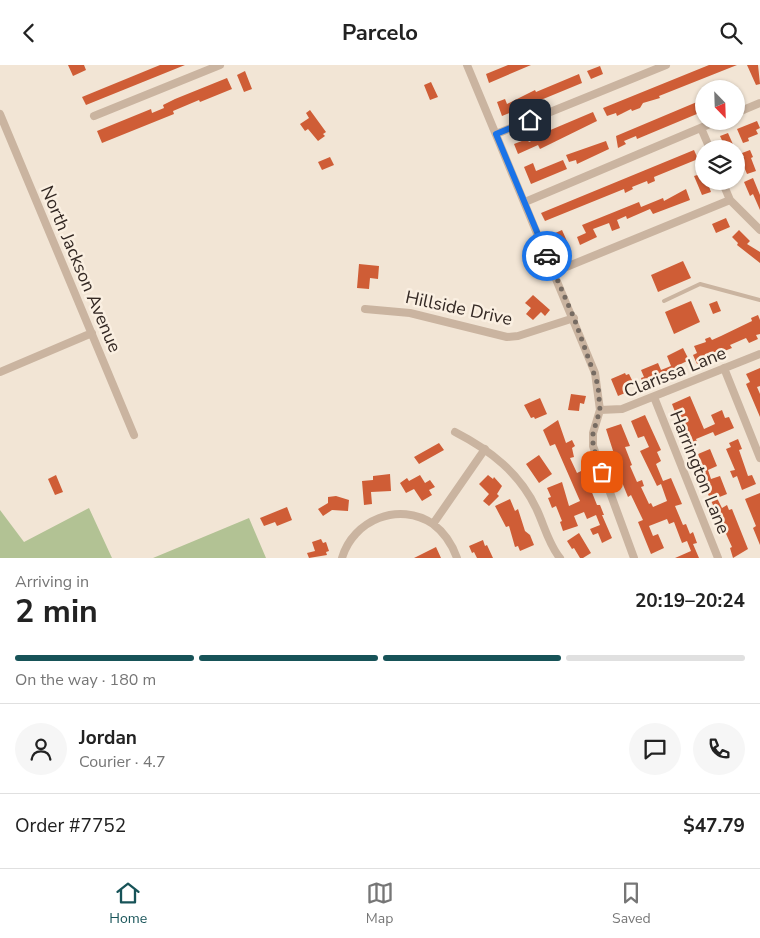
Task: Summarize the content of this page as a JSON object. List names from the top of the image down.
{
  "streets": {
    "street": [
      "North Jackson Avenue",
      "Hillside Drive",
      "Clarissa Lane",
      "Harrington Lane"
    ]
  },
  "crossings": [
    ["Clarissa Lane", "Harrington Lane"]
  ],
  "north": "bottom right",
  "page": {
    "header": "Parcelo",
    "heading": ["2 min", "Arriving in", "20:19–20:24"],
    "panel": [
      "Jordan",
      "Courier · 4.7",
      "Order #7752",
      "$47.79"
    ],
    "bar": "On the way · 180 m",
    "tabs": ["Home", "Map", "Saved"]
  }
}
